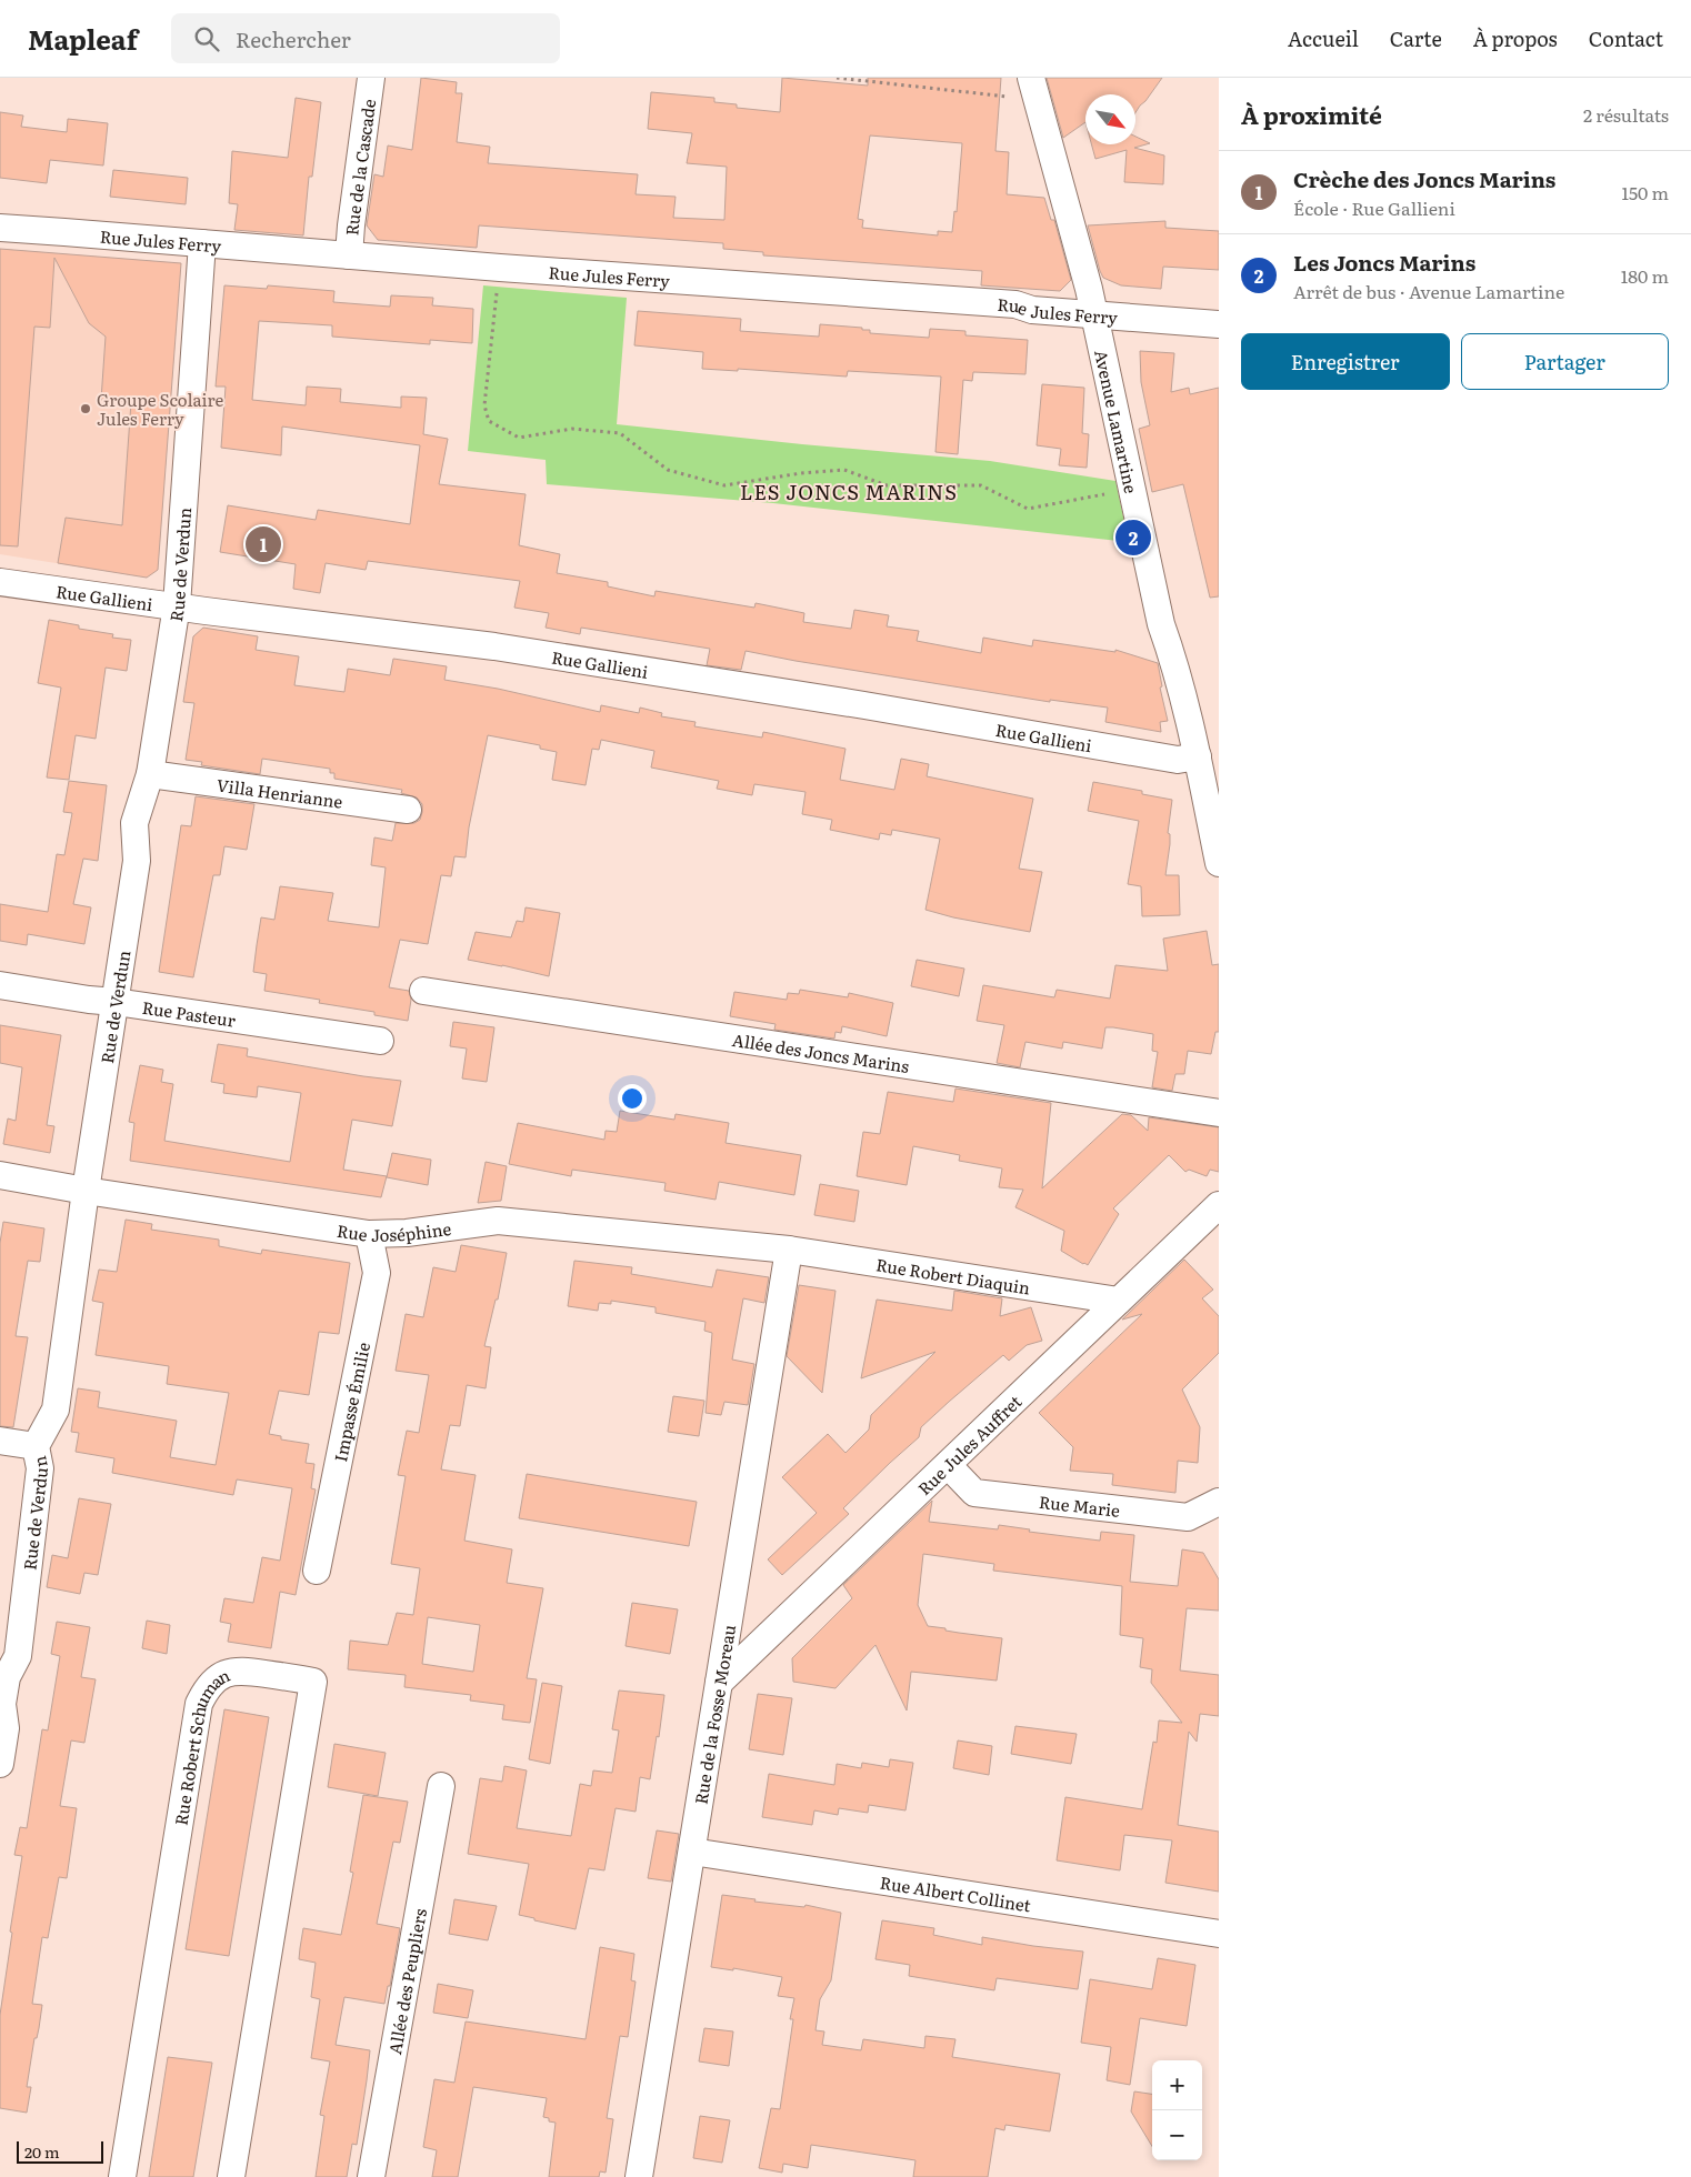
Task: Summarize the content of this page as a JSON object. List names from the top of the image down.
{
  "streets": {
    "street": [
      "Rue de la Cascade",
      "Rue Jules Ferry",
      "Avenue Lamartine",
      "Rue de Verdun",
      "Rue Gallieni",
      "Villa Henrianne",
      "Rue Pasteur",
      "Allée des Joncs Marins",
      "Rue Joséphine",
      "Rue Robert Diaquin",
      "Impasse Émilie",
      "Rue Jules Auffret",
      "Rue Marie",
      "Rue de la Fosse Moreau",
      "Rue Robert Schuman",
      "Rue Albert Collinet",
      "Allée des Peupliers"
    ]
  },
  "crossings": [
    ["Rue de la Cascade", "Rue Jules Ferry"],
    ["Rue Jules Ferry", "Avenue Lamartine"],
    ["Rue Jules Ferry", "Rue de Verdun"],
    ["Avenue Lamartine", "Rue Gallieni"],
    ["Rue de Verdun", "Rue Gallieni"],
    ["Rue de Verdun", "Villa Henrianne"],
    ["Rue de Verdun", "Rue Pasteur"],
    ["Rue de Verdun", "Rue Joséphine"],
    ["Rue Joséphine", "Rue Robert Diaquin"],
    ["Rue Joséphine", "Impasse Émilie"],
    ["Rue Joséphine", "Rue de la Fosse Moreau"],
    ["Rue Robert Diaquin", "Rue Jules Auffret"],
    ["Rue Robert Diaquin", "Rue de la Fosse Moreau"],
    ["Rue Jules Auffret", "Rue Marie"],
    ["Rue Jules Auffret", "Rue de la Fosse Moreau"],
    ["Rue de la Fosse Moreau", "Rue Albert Collinet"]
  ],
  "districts": ["LES JONCS MARINS"],
  "places": ["Groupe Scolaire Jules Ferry"],
  "scale_bar": "20 m",
  "north": "bottom right",
  "page": {
    "header": "Mapleaf",
    "search": "Rechercher",
    "nav": [
      "Accueil",
      "Carte",
      "À propos",
      "Contact"
    ],
    "heading": ["À proximité", "2 résultats"],
    "list": [
      {
        "mark": "1",
        "name": "Crèche des Joncs Marins",
        "note": "École · Rue Gallieni",
        "value": "150 m"
      },
      {
        "mark": "2",
        "name": "Les Joncs Marins",
        "note": "Arrêt de bus · Avenue Lamartine",
        "value": "180 m"
      }
    ],
    "buttons": ["Enregistrer", "Partager"],
    "pins": ["2", "1"],
    "map_buttons": ["+", "−"],
    "scale": "20 m"
  }
}
